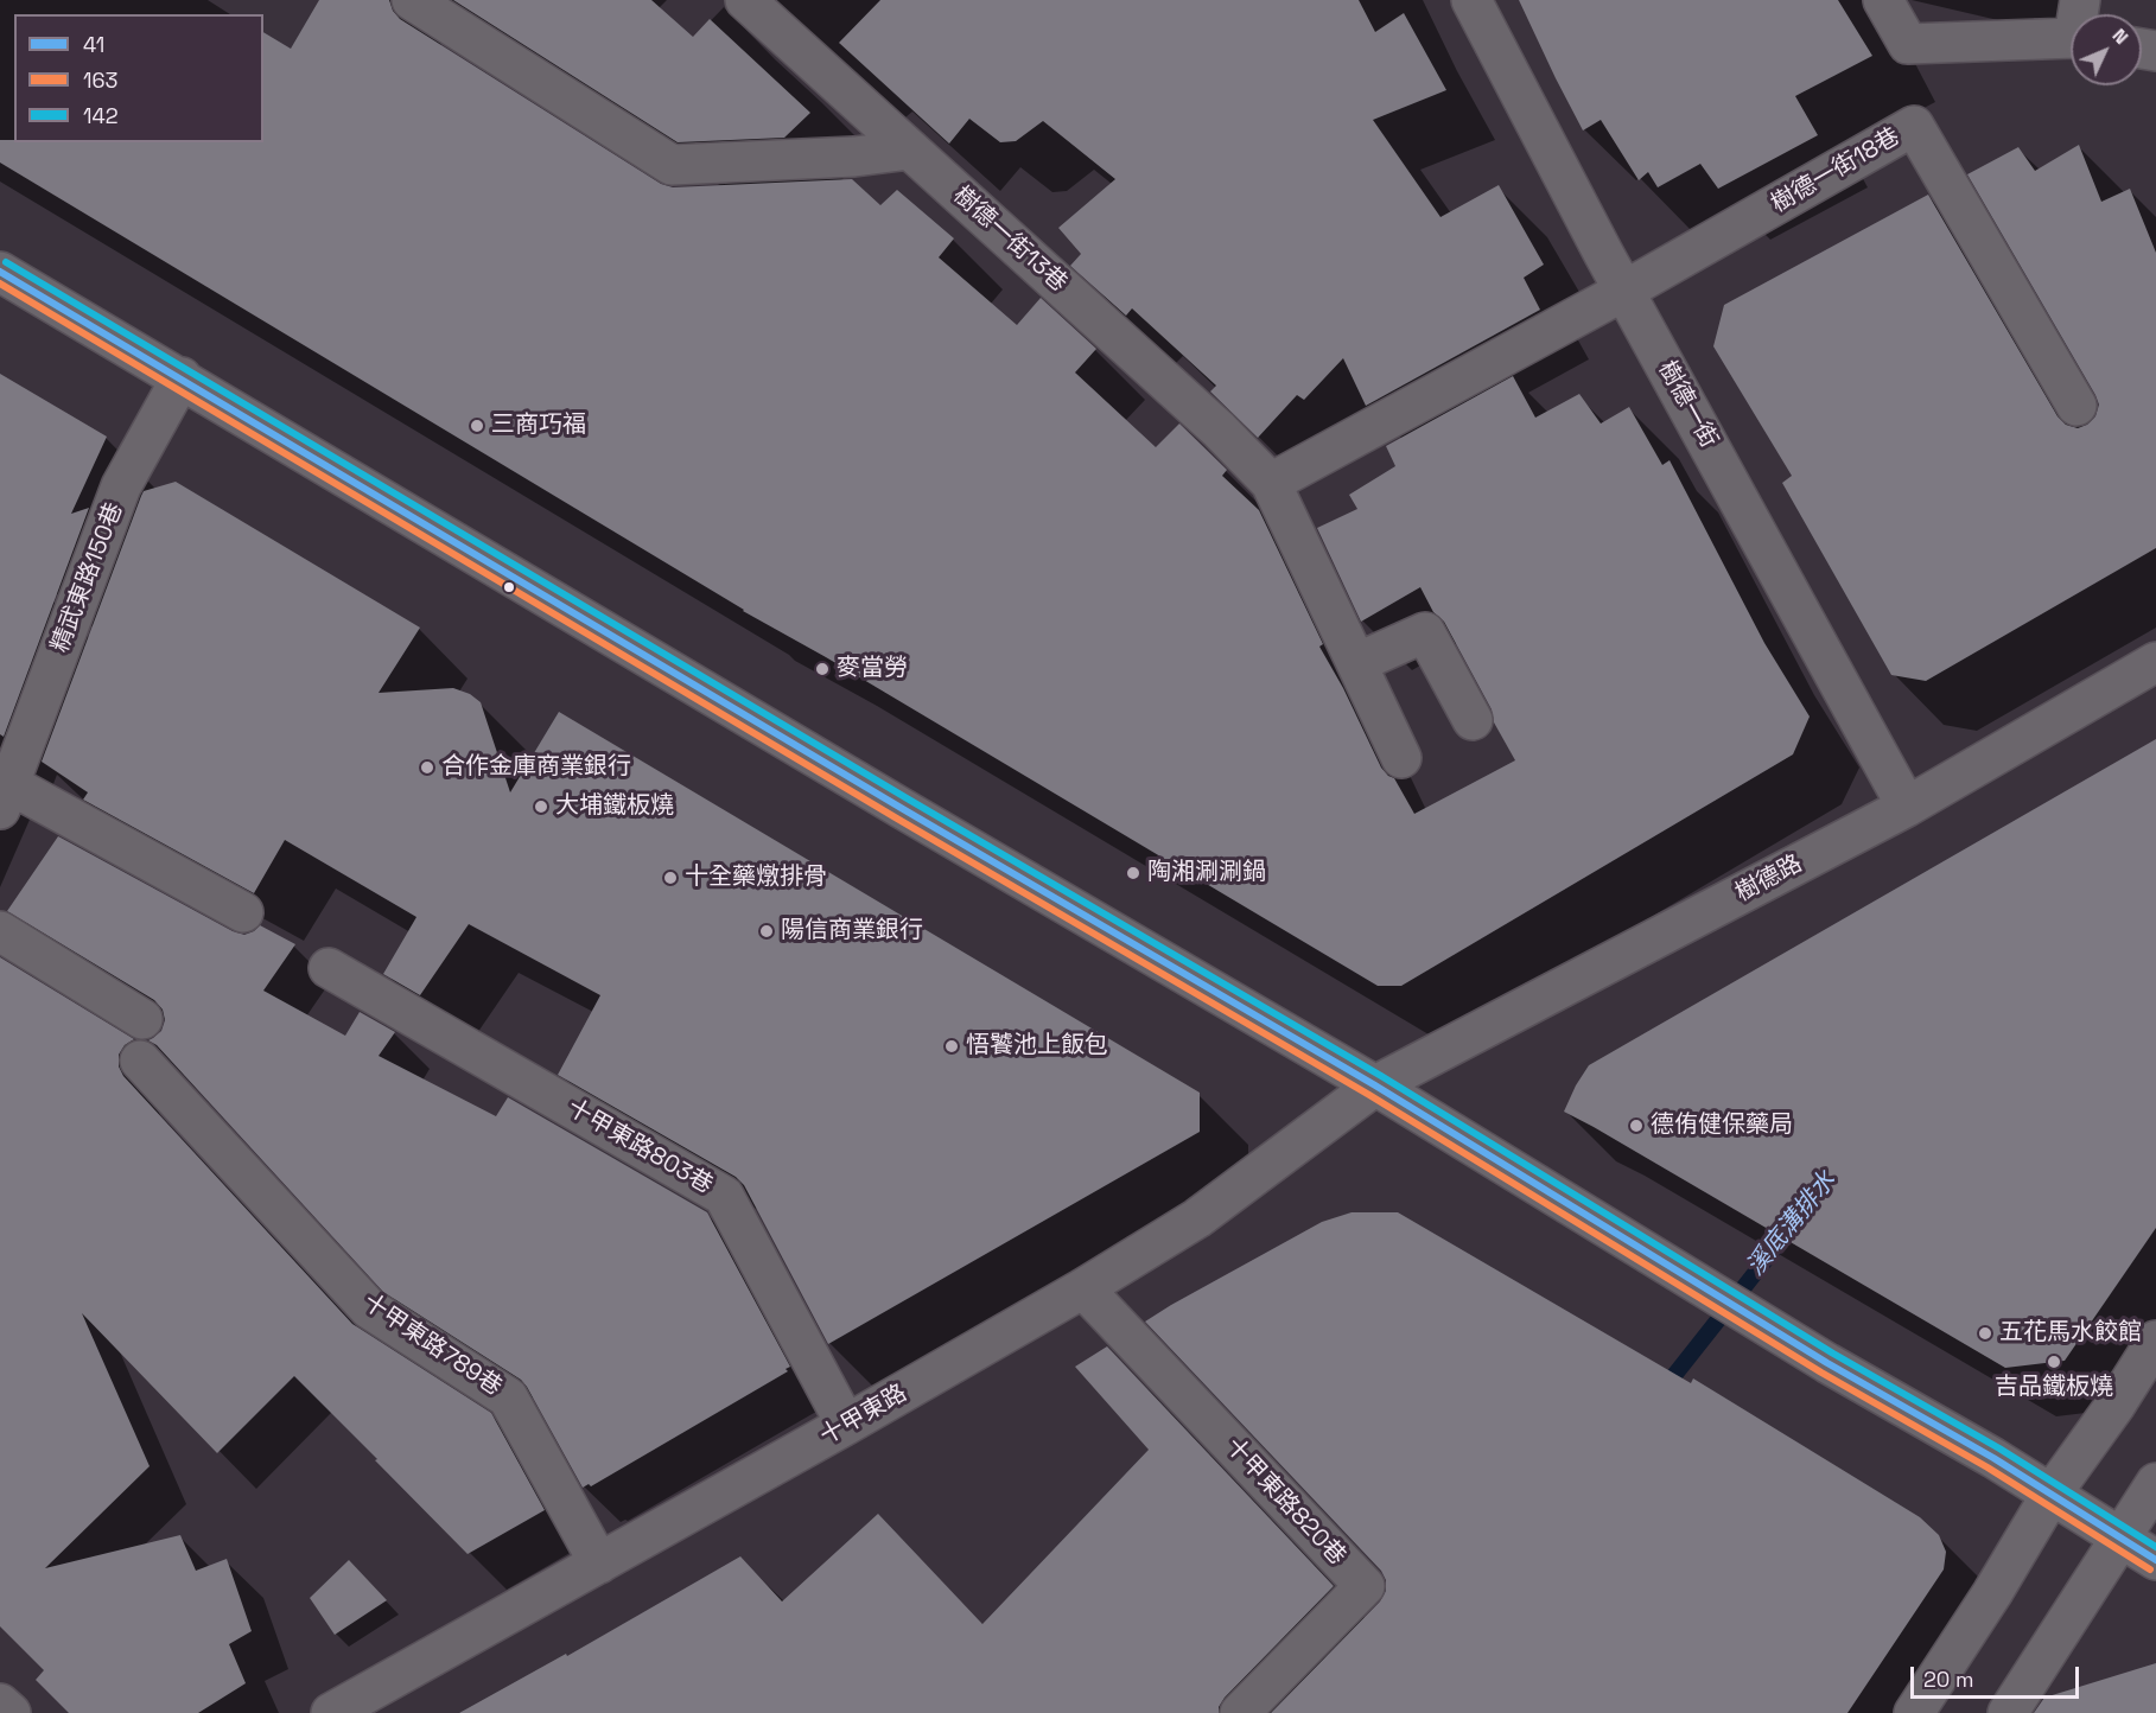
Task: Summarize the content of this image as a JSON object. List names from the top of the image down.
{
  "streets": {
    "street": [
      "樹德一街18巷",
      "樹德一街13巷",
      "樹德一街",
      "精武東路150巷",
      "樹德路",
      "十甲東路803巷",
      "十甲東路789巷",
      "十甲東路",
      "十甲東路820巷"
    ]
  },
  "crossings": [
    ["樹德一街18巷", "樹德一街"],
    ["樹德一街", "樹德路"],
    ["樹德路", "十甲東路"],
    ["十甲東路803巷", "十甲東路"],
    ["十甲東路789巷", "十甲東路"],
    ["十甲東路", "十甲東路820巷"]
  ],
  "water": ["溪底溝排水"],
  "places": [
    "三商巧福",
    "麥當勞",
    "合作金庫商業銀行",
    "大埔鐵板燒",
    "陶湘涮涮鍋",
    "十全藥燉排骨",
    "陽信商業銀行",
    "悟饕池上飯包",
    "德侑健保藥局",
    "五花馬水餃館",
    "吉品鐵板燒"
  ],
  "lines": ["transit line 142", "transit line 41", "transit line 163"],
  "legend": ["41", "163", "142"],
  "scale_bar": "20 m",
  "north": "top right"
}
